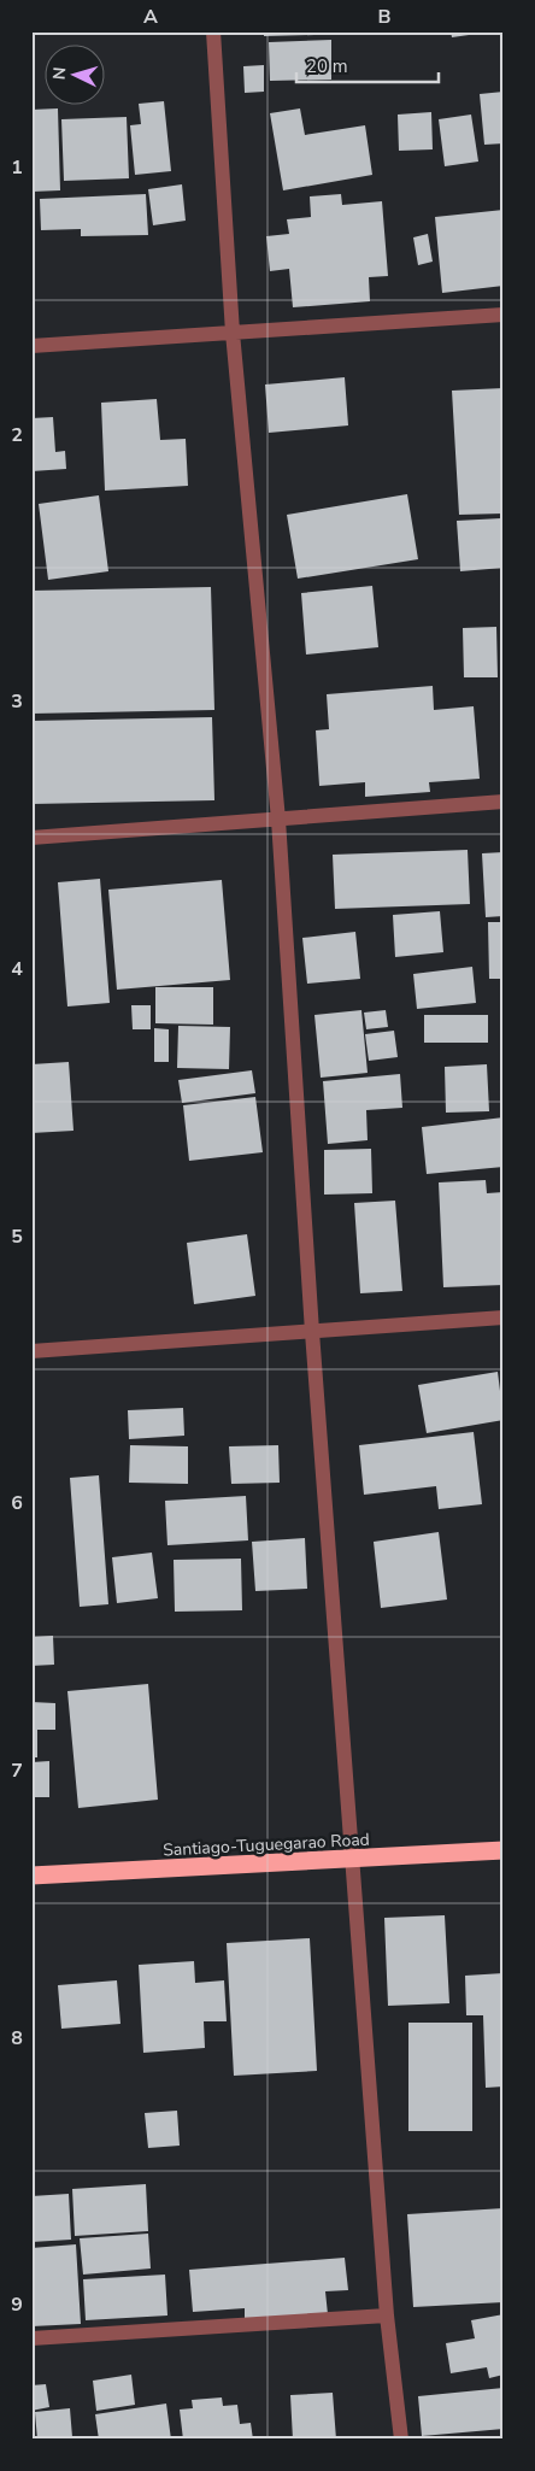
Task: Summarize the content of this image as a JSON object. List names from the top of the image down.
{
  "streets": {
    "highway": ["Santiago-Tuguegarao Road"]
  },
  "scale_bar": "20 m",
  "north": "left",
  "grid": {
    "columns": ["A", "B"],
    "rows": [
      "1",
      "2",
      "3",
      "4",
      "5",
      "6",
      "7",
      "8",
      "9"
    ]
  }
}
